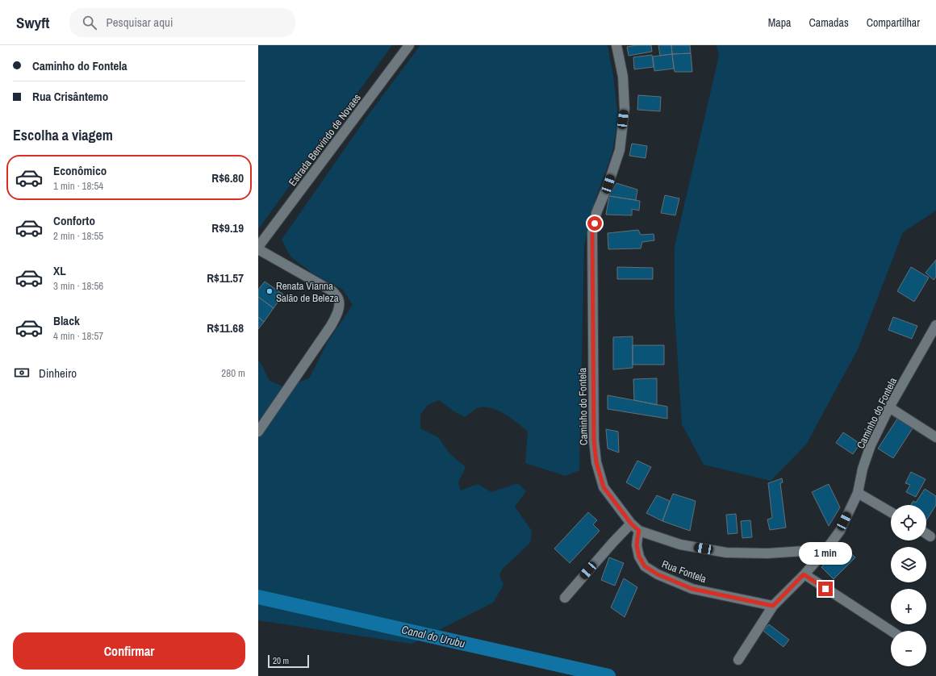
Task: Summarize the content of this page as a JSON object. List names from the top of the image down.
{
  "streets": {
    "street": ["Estrada Benvindo de Novaes", "Caminho do Fontela", "Rua Fontela"]
  },
  "crossings": [
    ["Caminho do Fontela", "Rua Fontela"]
  ],
  "water": ["Canal do Urubu"],
  "places": ["Renata Vianna Salão de Beleza"],
  "scale_bar": "20 m",
  "page": {
    "header": "Swyft",
    "search": "Pesquisar aqui",
    "nav": ["Mapa", "Camadas", "Compartilhar"],
    "banner": ["Caminho do Fontela", "Rua Crisântemo"],
    "heading": "Escolha a viagem",
    "list": [
      {
        "name": "Econômico",
        "note": "1 min · 18:54",
        "value": "R$6.80"
      },
      {
        "name": "Conforto",
        "note": "2 min · 18:55",
        "value": "R$9.19"
      },
      {
        "name": "XL",
        "note": "3 min · 18:56",
        "value": "R$11.57"
      },
      {
        "name": "Black",
        "note": "4 min · 18:57",
        "value": "R$11.68"
      }
    ],
    "pay": ["Dinheiro", "280 m"],
    "map_buttons": ["+", "−"],
    "bubble": "1 min",
    "buttons": "Confirmar",
    "scale": "20 m"
  }
}
